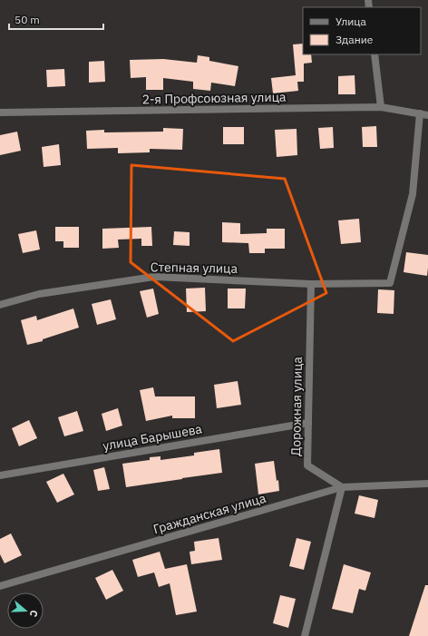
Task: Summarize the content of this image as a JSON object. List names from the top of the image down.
{
  "streets": {
    "street": [
      "2-я Профсоюзная улица",
      "Степная улица",
      "Дорожная улица",
      "улица Барышева",
      "Гражданская улица"
    ]
  },
  "crossings": [
    ["2-я Профсоюзная улица", "Степная улица"],
    ["Степная улица", "Дорожная улица"],
    ["Дорожная улица", "улица Барышева"],
    ["Дорожная улица", "Гражданская улица"]
  ],
  "legend": ["Улица", "Здание"],
  "scale_bar": "50 m",
  "north": "right"
}
